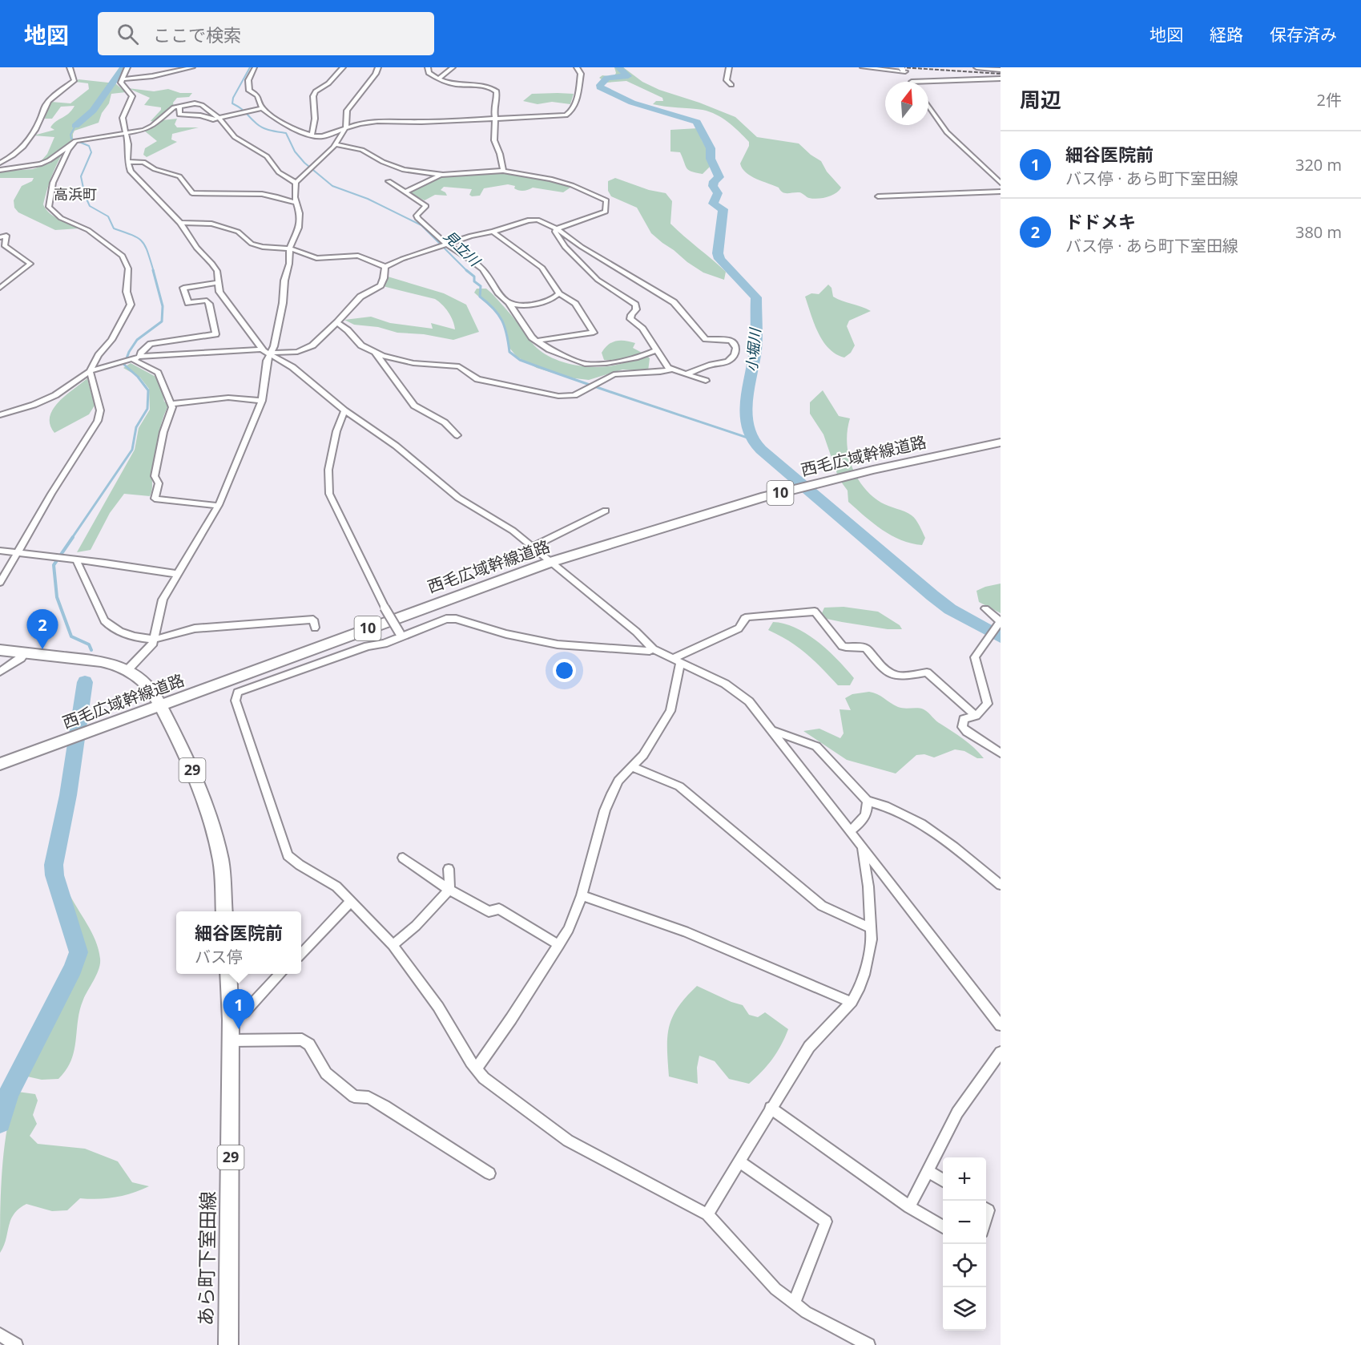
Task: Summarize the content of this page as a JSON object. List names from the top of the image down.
{
  "streets": {
    "main road": [
      "西毛広域幹線道路",
      "10",
      "29",
      "あら町下室田線"
    ]
  },
  "crossings": [
    ["西毛広域幹線道路", "29"]
  ],
  "districts": ["高浜町"],
  "water": ["見立川", "小堀川"],
  "north": "top",
  "page": {
    "header": "地図",
    "search": "ここで検索",
    "nav": ["地図", "経路", "保存済み"],
    "heading": ["周辺", "2件"],
    "list": [
      {
        "mark": "1",
        "name": "細谷医院前",
        "note": "バス停 · あら町下室田線",
        "value": "320 m"
      },
      {
        "mark": "2",
        "name": "ドドメキ",
        "note": "バス停 · あら町下室田線",
        "value": "380 m"
      }
    ],
    "pins": ["2", "1"],
    "popup": ["細谷医院前", "バス停"],
    "map_buttons": ["+", "−"]
  }
}
